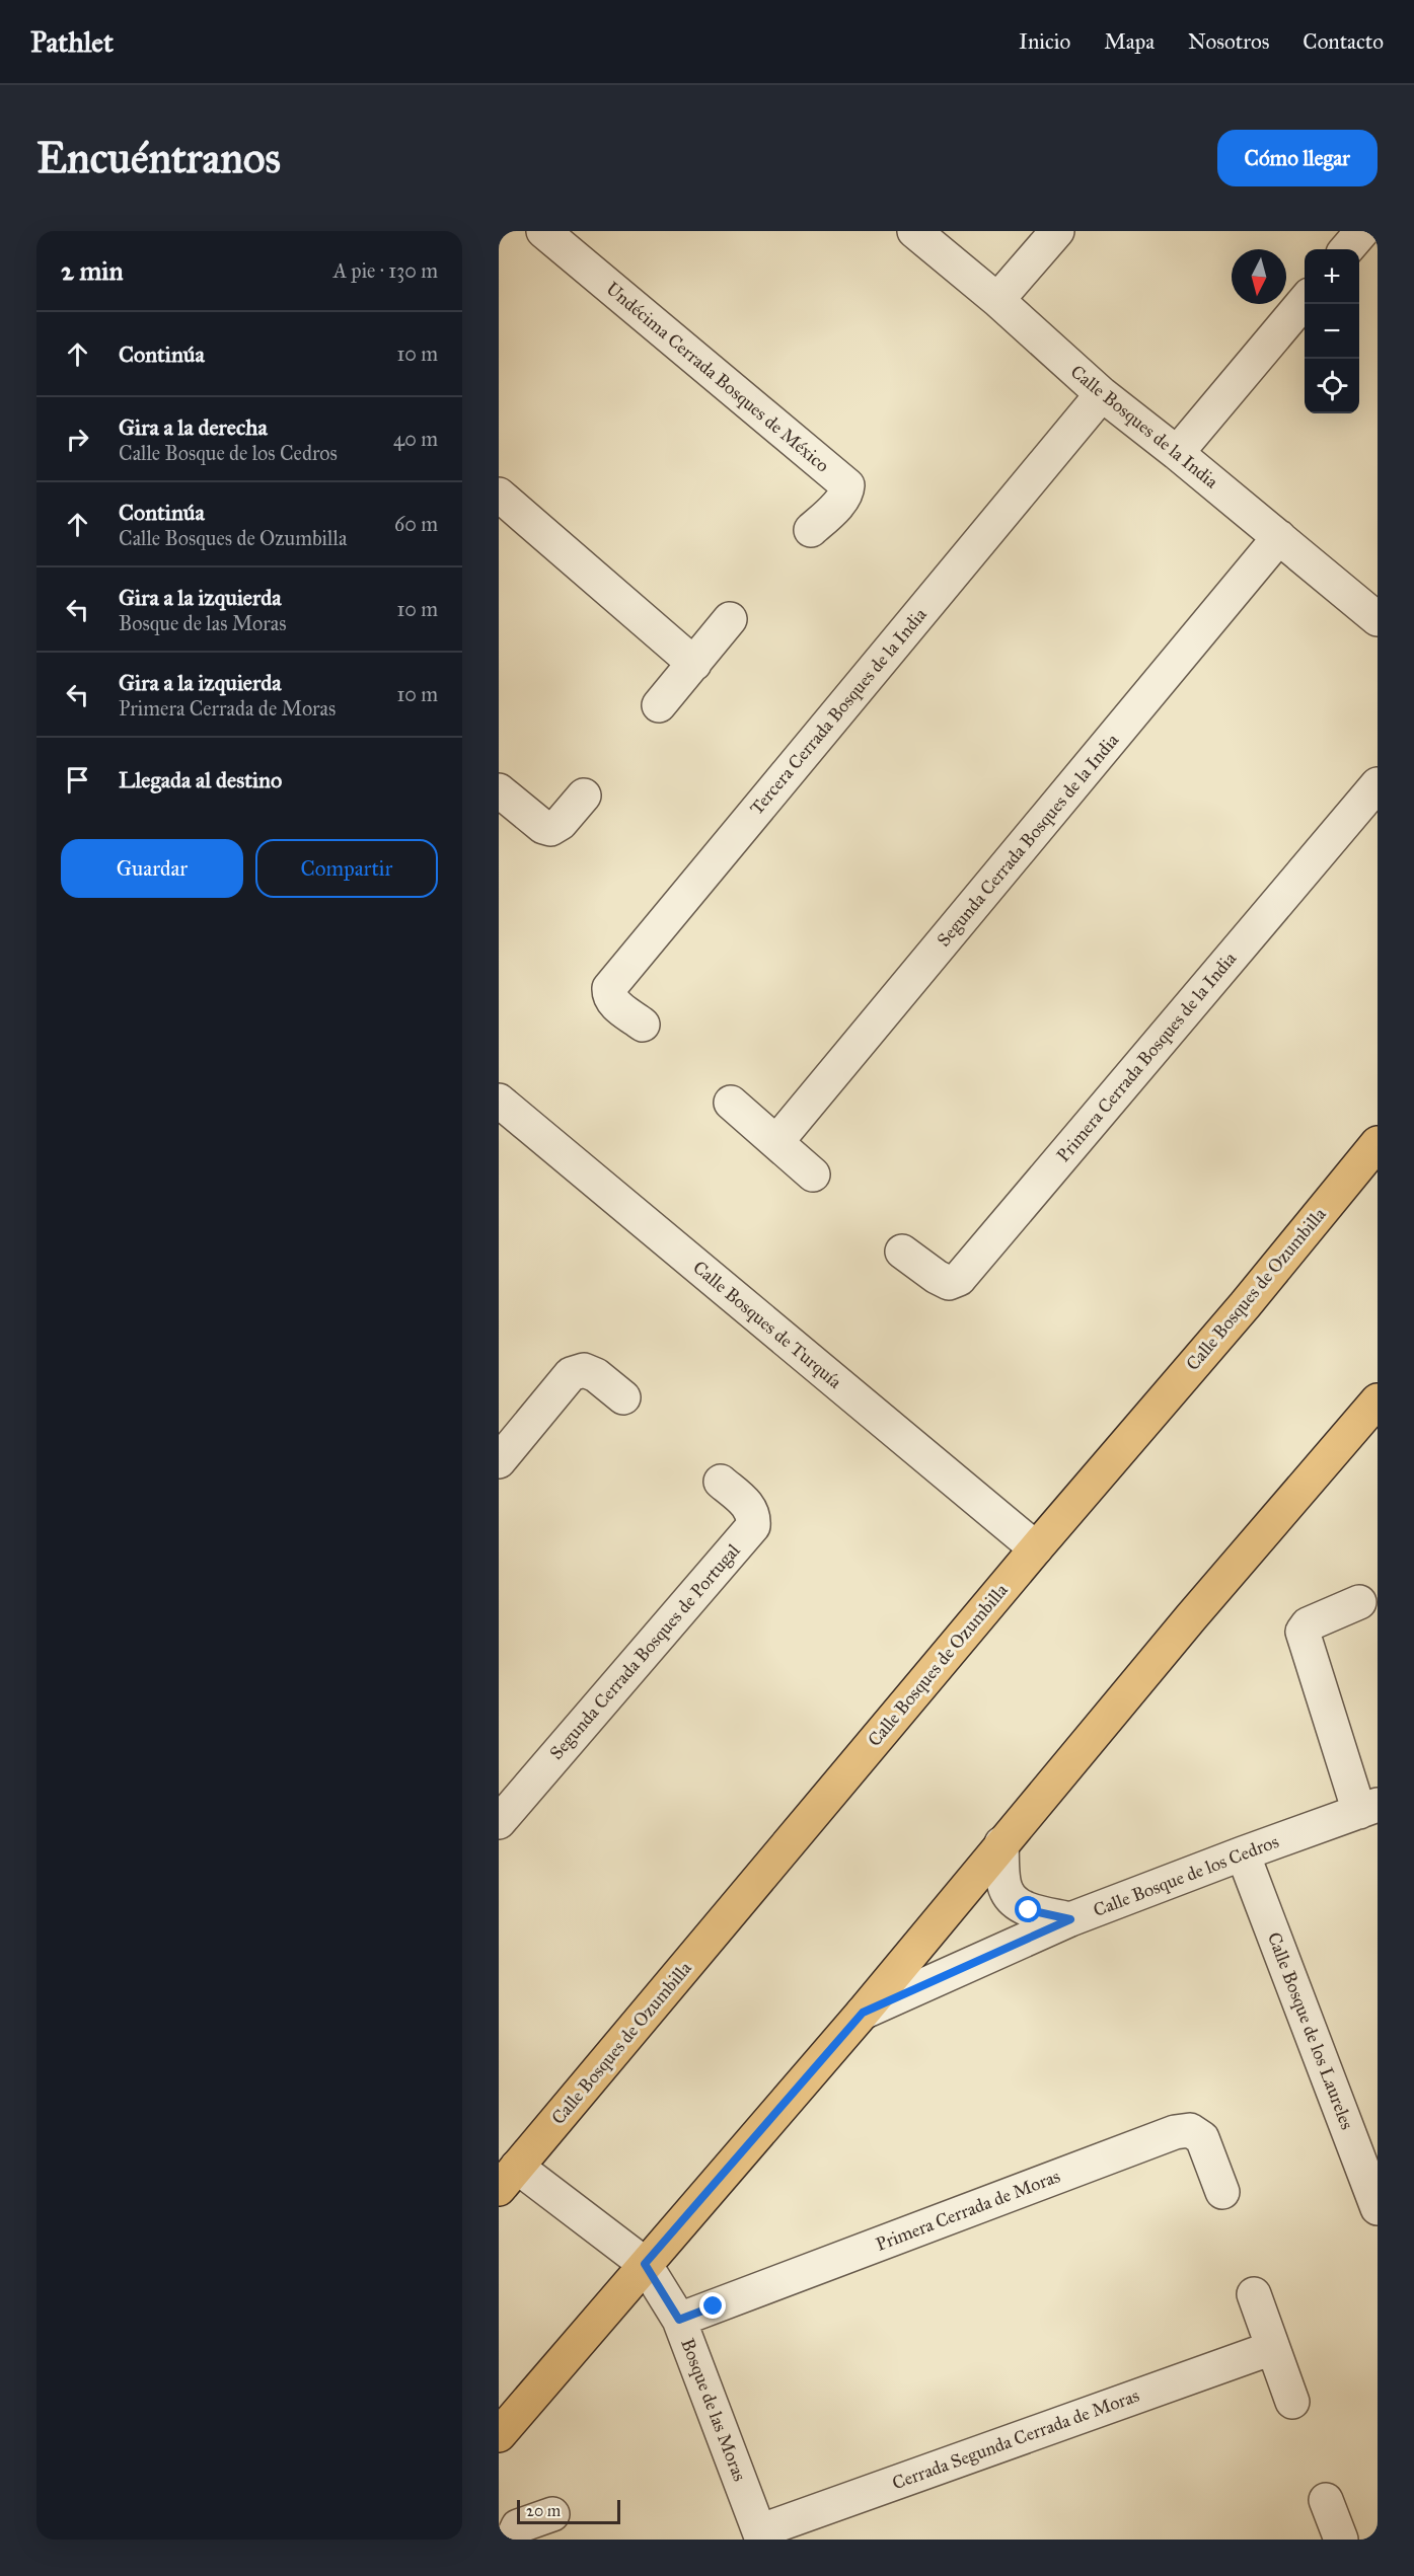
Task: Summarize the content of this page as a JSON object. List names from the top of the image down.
{
  "streets": {
    "main road": ["Calle Bosques de Ozumbilla"],
    "street": [
      "Undécima Cerrada Bosques de México",
      "Calle Bosques de la India",
      "Tercera Cerrada Bosques de la India",
      "Segunda Cerrada Bosques de la India",
      "Primera Cerrada Bosques de la India",
      "Calle Bosques de Turquía",
      "Segunda Cerrada Bosques de Portugal",
      "Calle Bosque de los Cedros",
      "Calle Bosque de los Laureles",
      "Primera Cerrada de Moras",
      "Bosque de las Moras",
      "Cerrada Segunda Cerrada de Moras"
    ]
  },
  "crossings": [
    ["Calle Bosques de la India", "Tercera Cerrada Bosques de la India"],
    ["Calle Bosques de la India", "Segunda Cerrada Bosques de la India"],
    ["Calle Bosques de Ozumbilla", "Calle Bosques de Turquía"],
    ["Calle Bosques de Ozumbilla", "Bosque de las Moras"],
    ["Calle Bosque de los Cedros", "Calle Bosque de los Laureles"],
    ["Primera Cerrada de Moras", "Bosque de las Moras"],
    ["Bosque de las Moras", "Cerrada Segunda Cerrada de Moras"]
  ],
  "scale_bar": "20 m",
  "north": "bottom",
  "page": {
    "header": "Pathlet",
    "nav": [
      "Inicio",
      "Mapa",
      "Nosotros",
      "Contacto"
    ],
    "buttons": [
      "Cómo llegar",
      ["Guardar", "Compartir"]
    ],
    "title": "Encuéntranos",
    "heading": ["2 min", "A pie · 130 m"],
    "map_buttons": ["+", "−"],
    "list": [
      ["Continúa", "10 m"],
      ["Gira a la derecha", "Calle Bosque de los Cedros", "40 m"],
      ["Continúa", "Calle Bosques de Ozumbilla", "60 m"],
      ["Gira a la izquierda", "Bosque de las Moras", "10 m"],
      ["Gira a la izquierda", "Primera Cerrada de Moras", "10 m"],
      "Llegada al destino"
    ],
    "scale": "20 m"
  }
}
